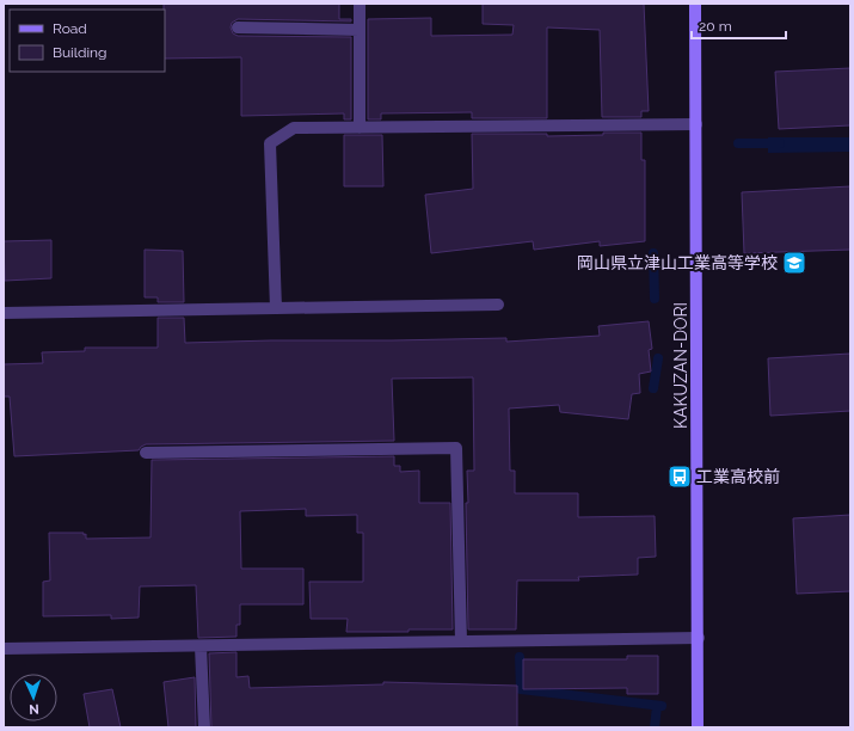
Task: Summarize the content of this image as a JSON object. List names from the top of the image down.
{
  "streets": {
    "street": ["KAKUZAN-DORI"]
  },
  "places": {
    "school or university": ["岡山県立津山工業高等学校"],
    "bus stop": ["工業高校前"]
  },
  "legend": ["Road", "Building"],
  "scale_bar": "20 m",
  "north": "bottom"
}
